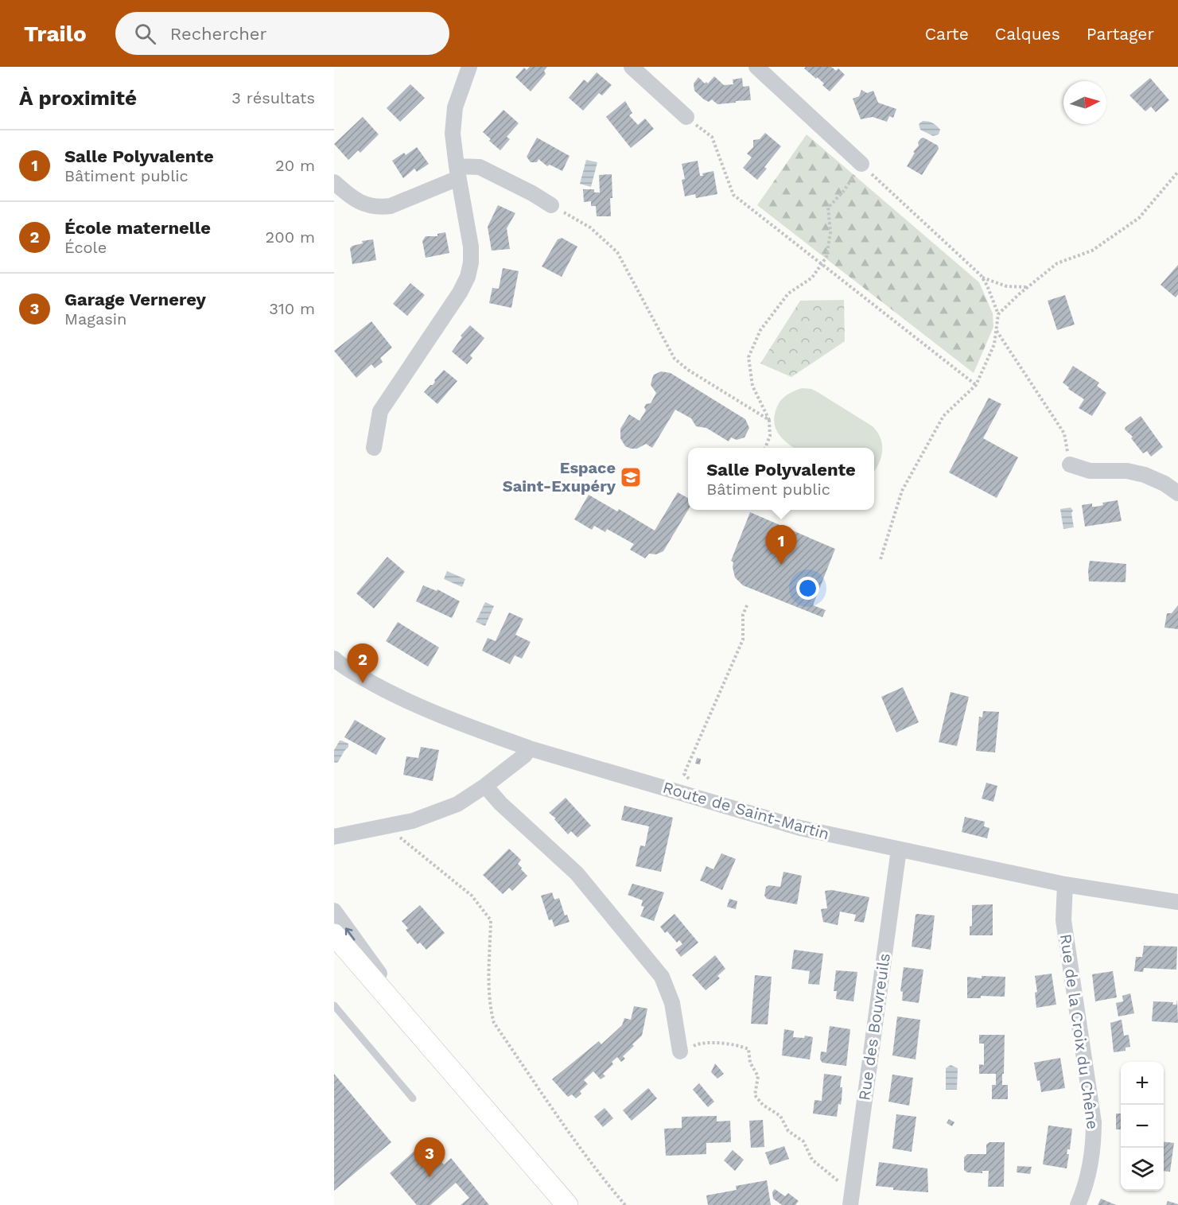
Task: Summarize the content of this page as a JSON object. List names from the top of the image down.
{
  "streets": {
    "street": ["Route de Saint-Martin", "Rue des Bouvreuils", "Rue de la Croix du Chêne"]
  },
  "crossings": [
    ["Route de Saint-Martin", "Rue des Bouvreuils"],
    ["Route de Saint-Martin", "Rue de la Croix du Chêne"]
  ],
  "places": {
    "school or university": ["Espace Saint-Exupéry"]
  },
  "north": "right",
  "page": {
    "header": "Trailo",
    "search": "Rechercher",
    "nav": ["Carte", "Calques", "Partager"],
    "heading": ["À proximité", "3 résultats"],
    "list": [
      {
        "mark": "1",
        "name": "Salle Polyvalente",
        "note": "Bâtiment public",
        "value": "20 m"
      },
      {
        "mark": "2",
        "name": "École maternelle",
        "note": "École",
        "value": "200 m"
      },
      {
        "mark": "3",
        "name": "Garage Vernerey",
        "note": "Magasin",
        "value": "310 m"
      }
    ],
    "popup": ["Salle Polyvalente", "Bâtiment public"],
    "pins": ["1", "2", "3"],
    "map_buttons": ["+", "−"]
  }
}
